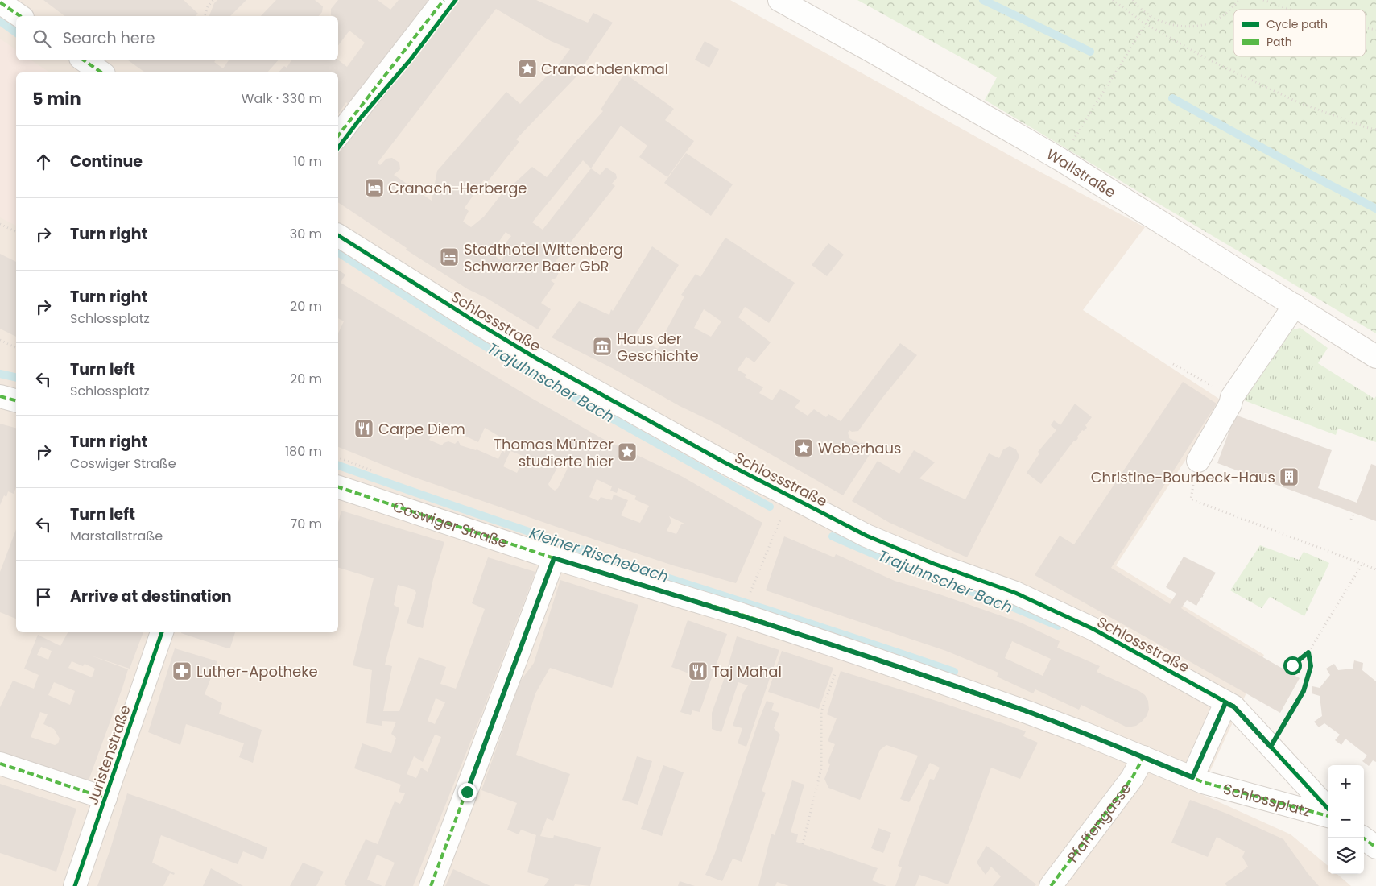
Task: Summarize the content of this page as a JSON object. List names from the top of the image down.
{
  "streets": {
    "street": [
      "Wallstraße",
      "Schlossstraße",
      "Coswiger Straße",
      "Juristenstraße",
      "Schlossplatz",
      "Pfaffengasse"
    ]
  },
  "crossings": [
    ["Schlossstraße", "Schlossplatz"],
    ["Coswiger Straße", "Schlossplatz"],
    ["Coswiger Straße", "Pfaffengasse"]
  ],
  "water": ["Trajuhnscher Bach", "Kleiner Rischebach"],
  "places": {
    "place": ["Cranachdenkmal", "Weberhaus", "Thomas Müntzer studierte hier"],
    "hotel": ["Cranach-Herberge", "Stadthotel Wittenberg Schwarzer Baer GbR"],
    "museum": ["Haus der Geschichte"],
    "restaurant": ["Carpe Diem", "Taj Mahal"],
    "building": ["Christine-Bourbeck-Haus"],
    "pharmacy": ["Luther-Apotheke"]
  },
  "legend": ["Cycle path", "Path"],
  "page": {
    "search": "Search here",
    "heading": ["5 min", "Walk · 330 m"],
    "list": [
      ["Continue", "10 m"],
      ["Turn right", "30 m"],
      ["Turn right", "Schlossplatz", "20 m"],
      ["Turn left", "Schlossplatz", "20 m"],
      ["Turn right", "Coswiger Straße", "180 m"],
      ["Turn left", "Marstallstraße", "70 m"],
      "Arrive at destination"
    ],
    "map_buttons": ["+", "−"]
  }
}
